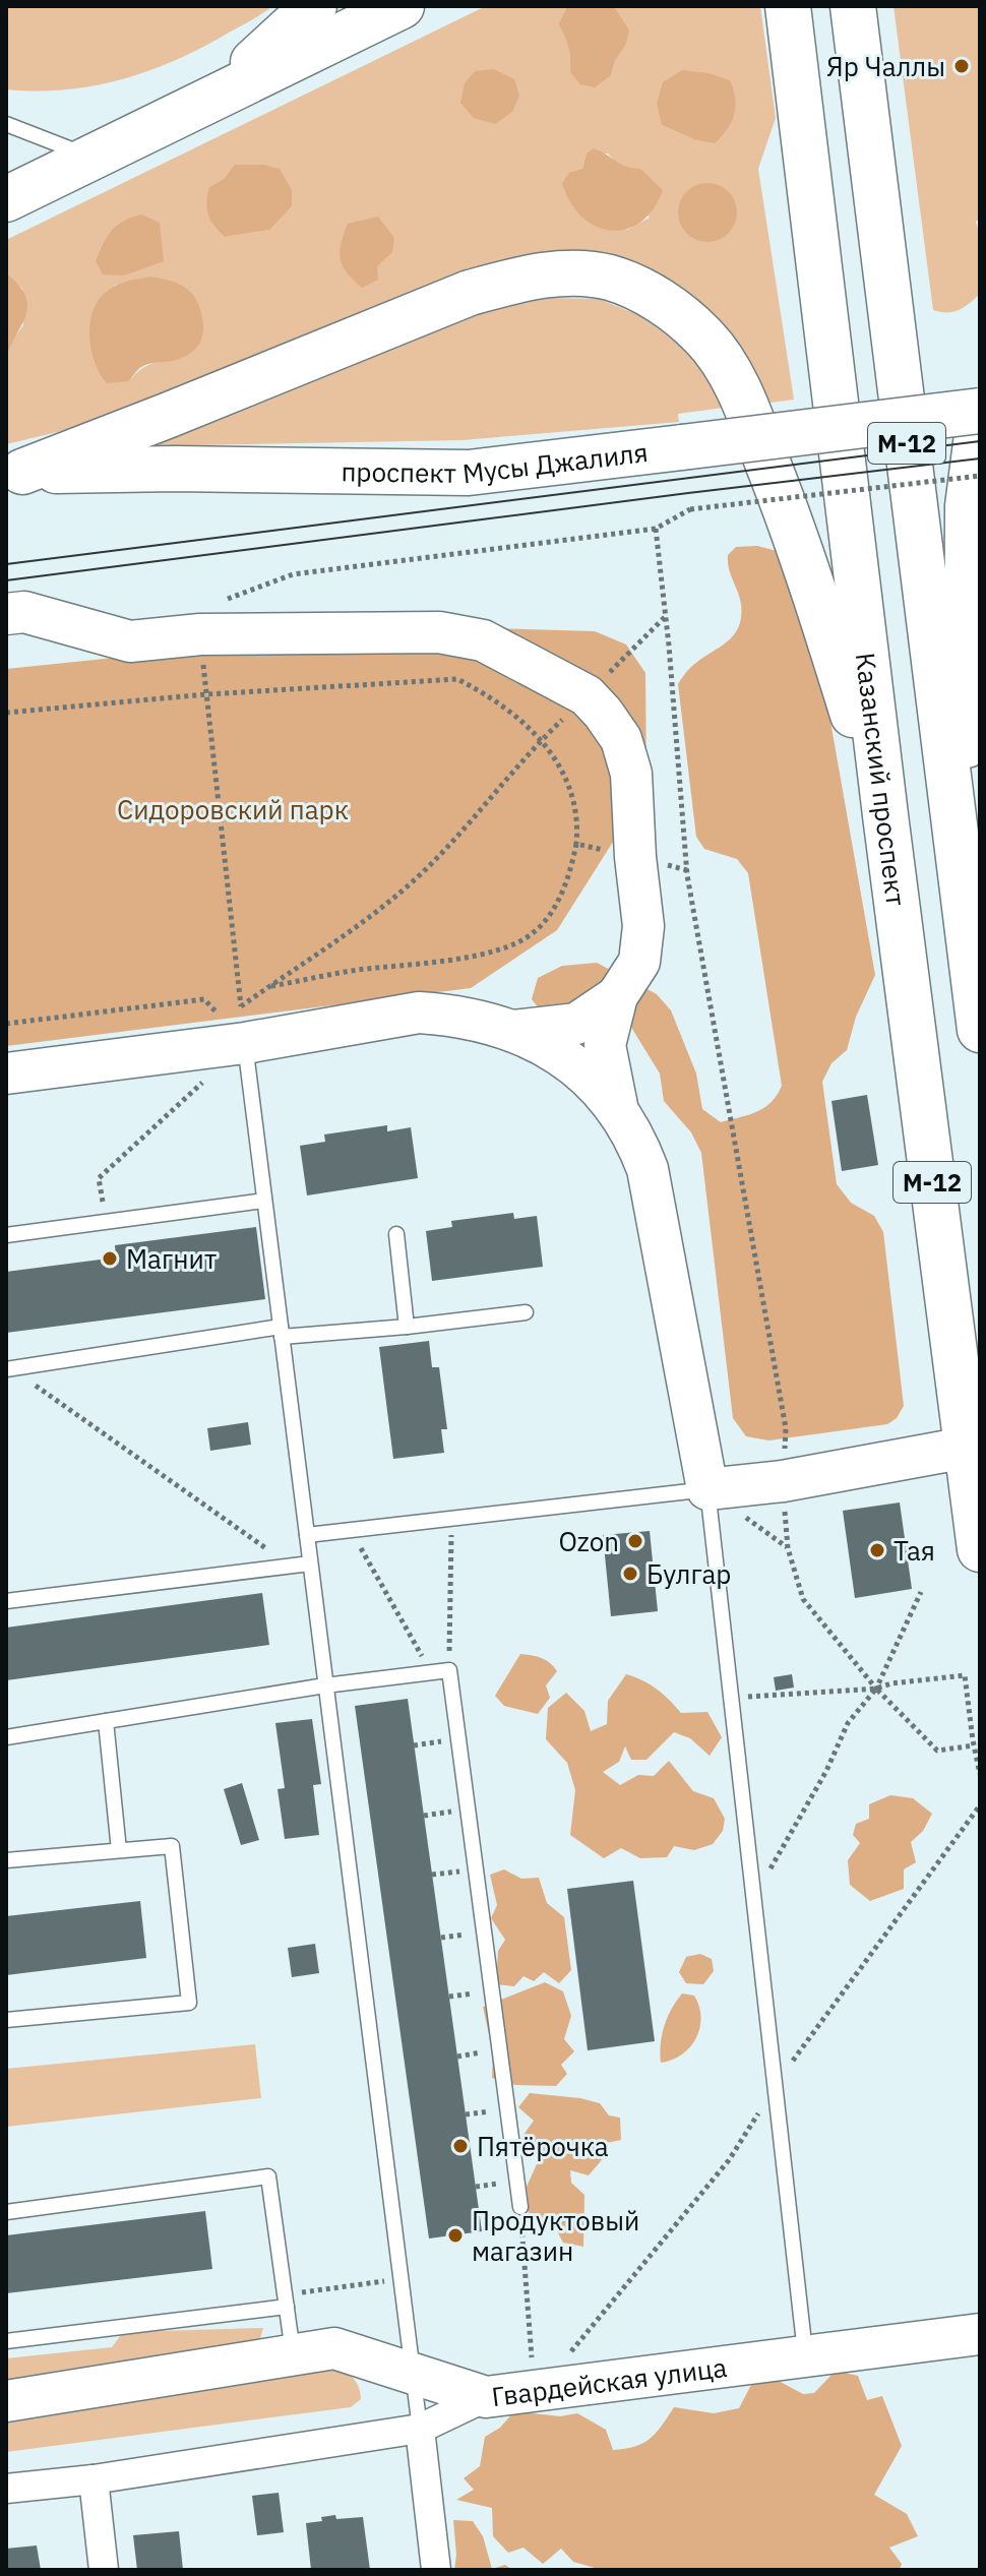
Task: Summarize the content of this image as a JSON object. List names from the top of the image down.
{
  "streets": {
    "main road": ["М-12", "проспект Мусы Джалиля", "Казанский проспект"],
    "street": ["Гвардейская улица"]
  },
  "parks": ["Сидоровский парк"],
  "places": [
    "Яр Чаллы",
    "Магнит",
    "Ozon",
    "Тая",
    "Булгар",
    "Пятёрочка",
    "Продуктовый магазин"
  ]
}
